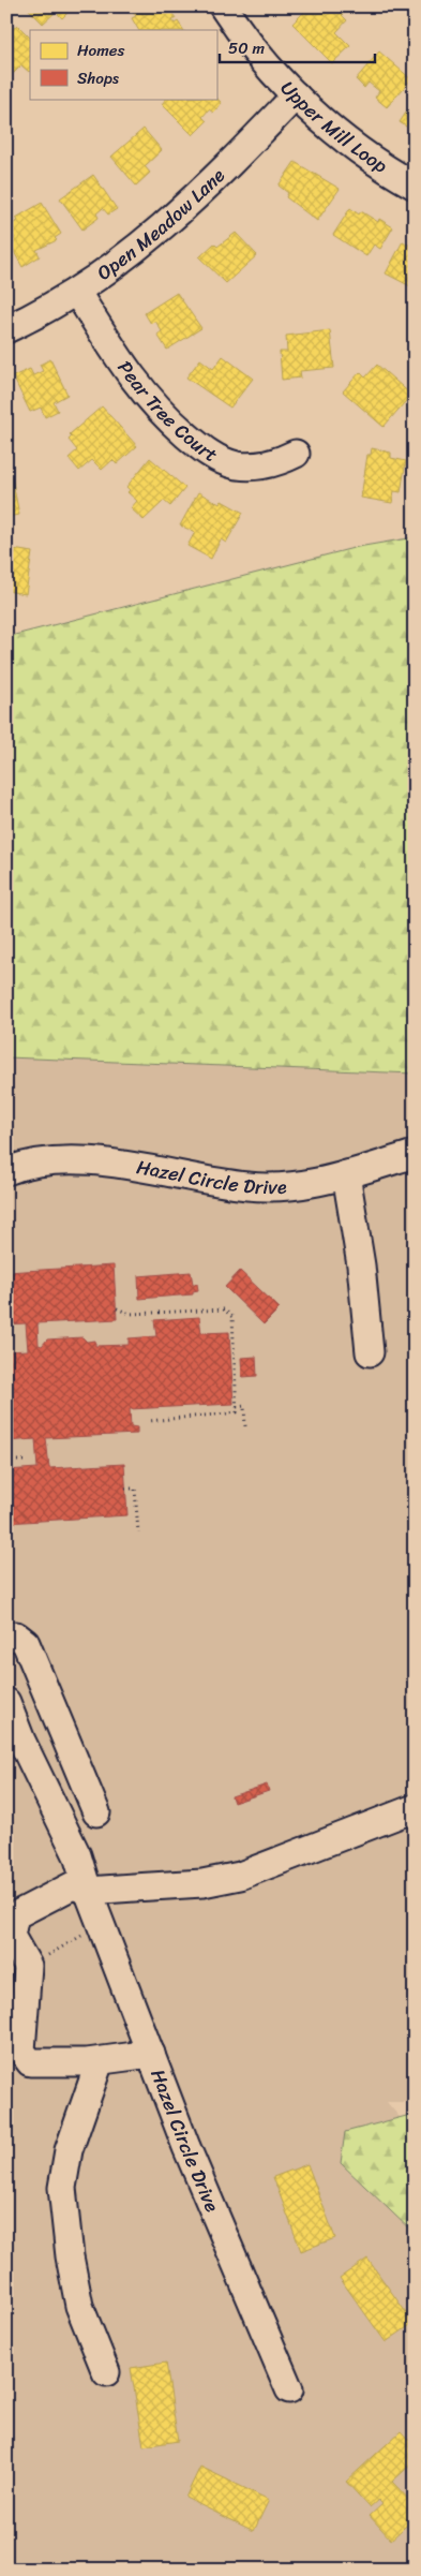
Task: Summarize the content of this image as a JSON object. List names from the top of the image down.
{
  "streets": {
    "street": [
      "Upper Mill Loop",
      "Open Meadow Lane",
      "Pear Tree Court",
      "Hazel Circle Drive"
    ]
  },
  "crossings": [
    ["Upper Mill Loop", "Open Meadow Lane"],
    ["Open Meadow Lane", "Pear Tree Court"]
  ],
  "legend": ["Homes", "Shops"],
  "scale_bar": "50 m"
}
